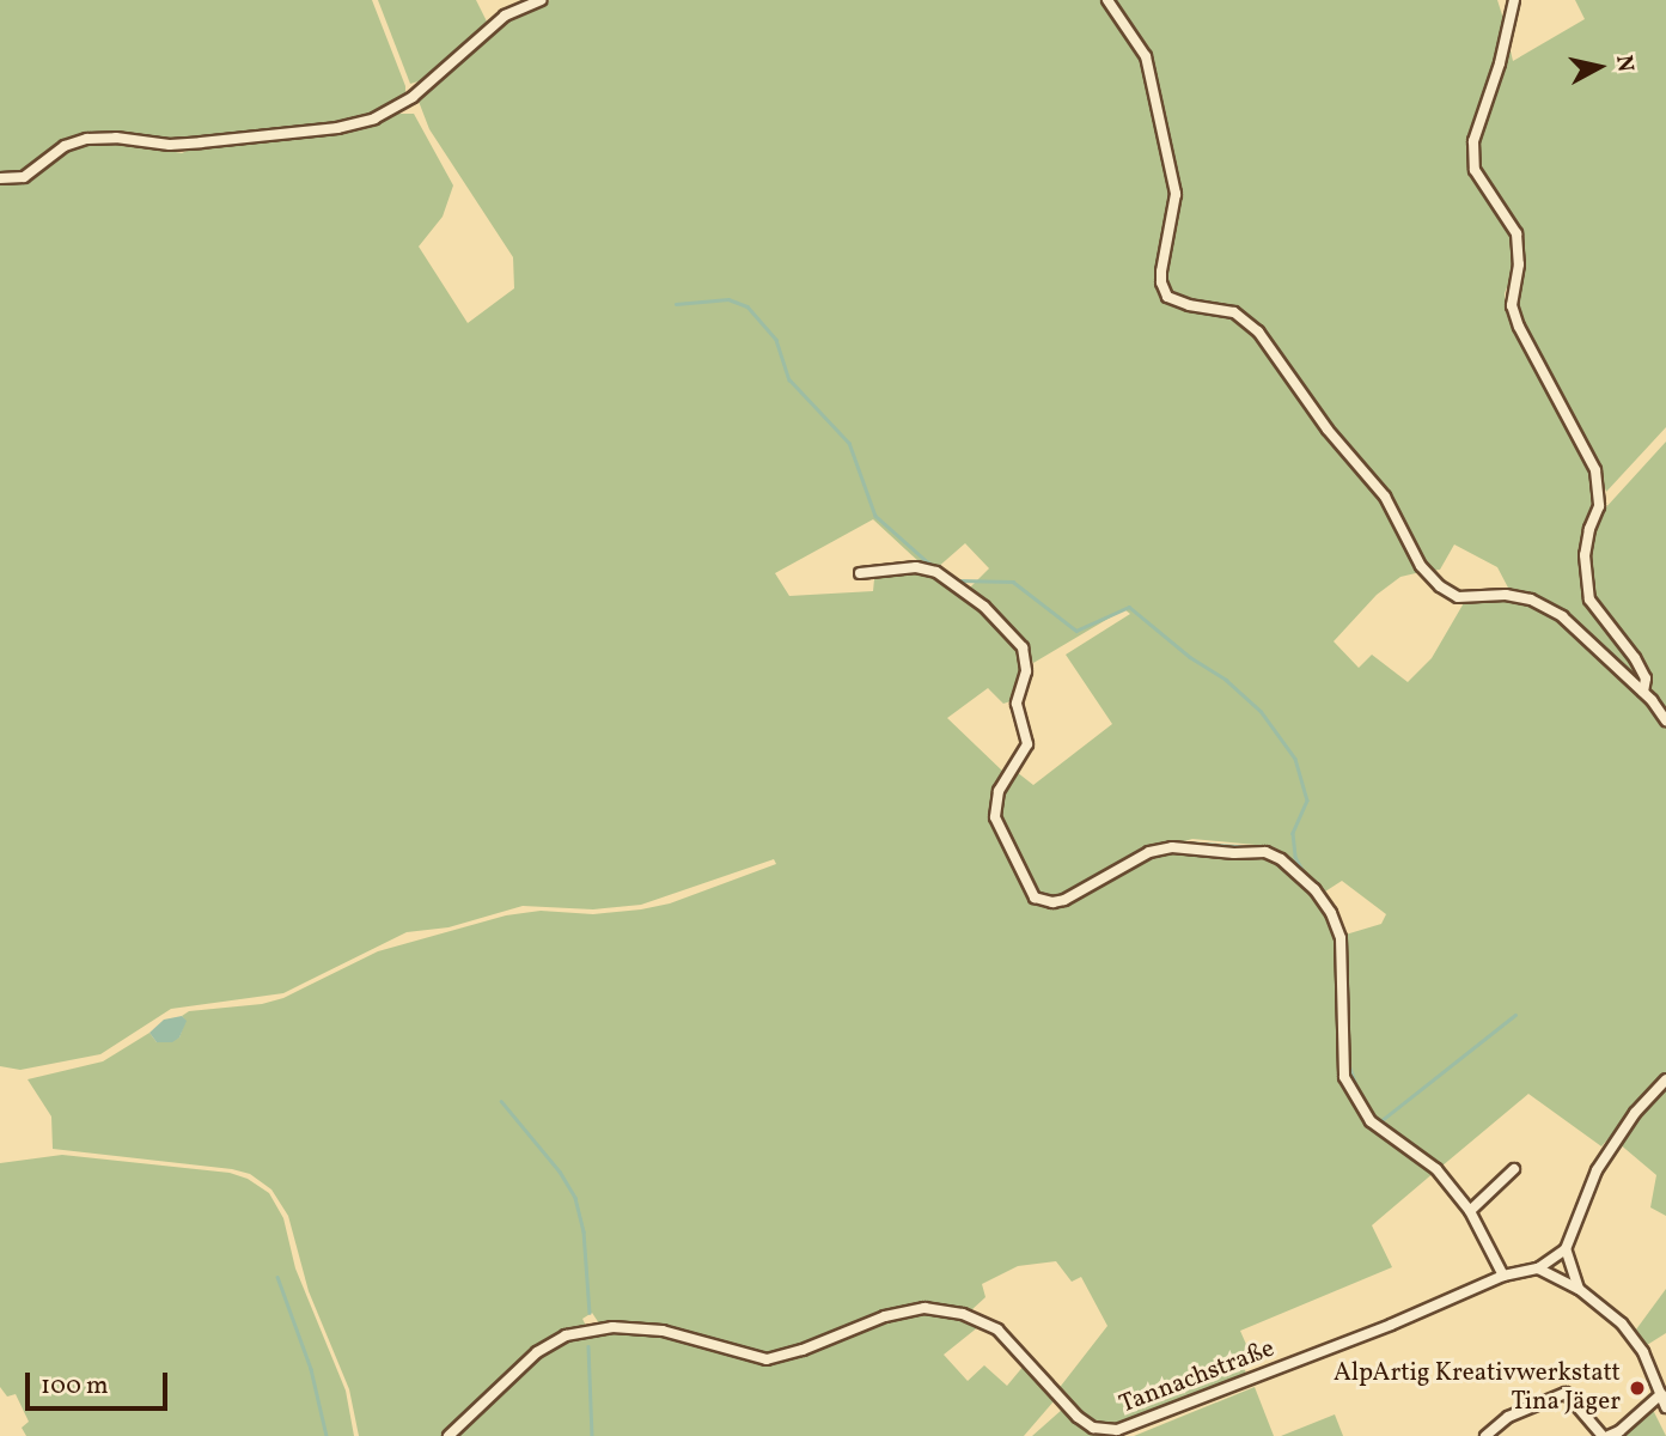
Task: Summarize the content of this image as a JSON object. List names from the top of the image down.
{
  "streets": {
    "street": ["Tannachstraße"]
  },
  "places": ["AlpArtig Kreativwerkstatt Tina Jäger"],
  "scale_bar": "100 m",
  "north": "right"
}
